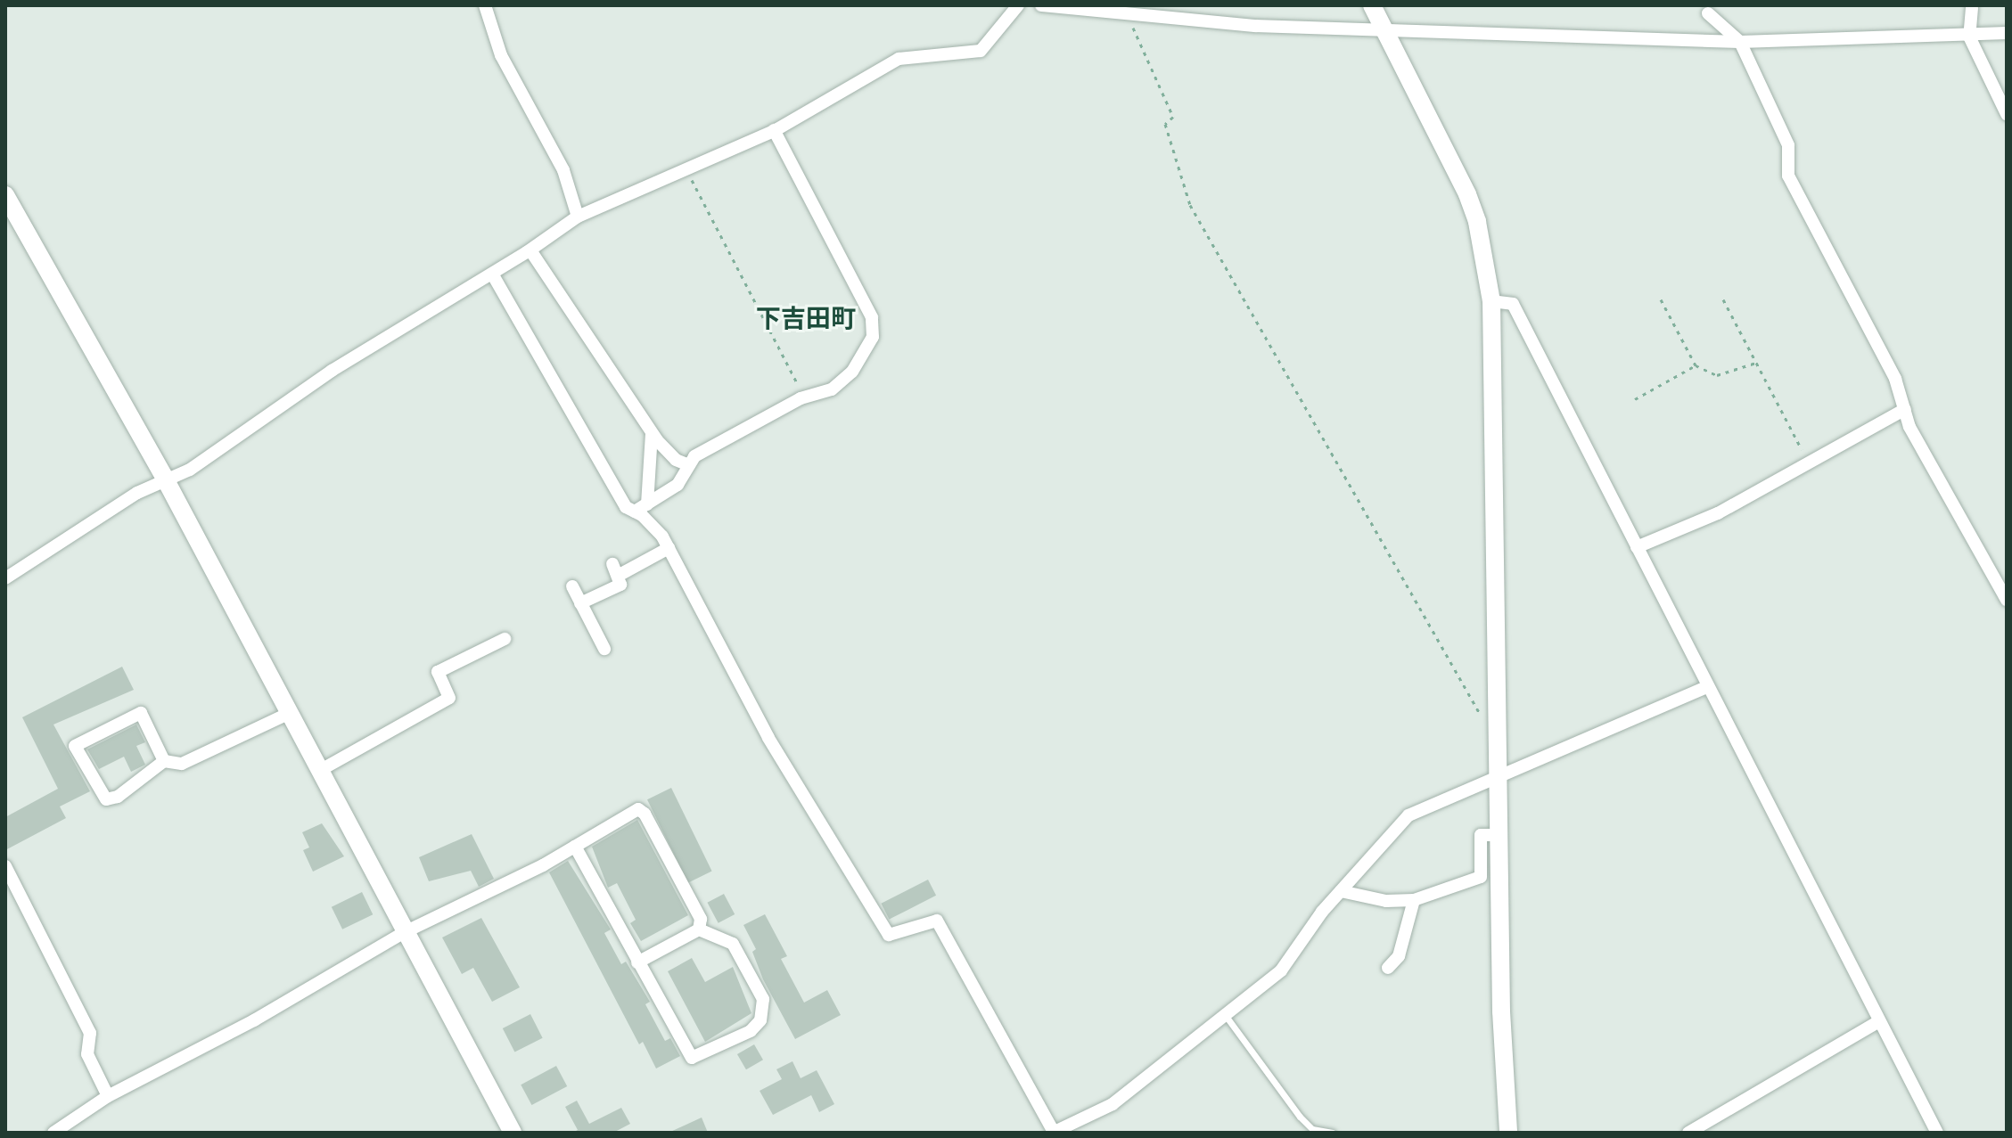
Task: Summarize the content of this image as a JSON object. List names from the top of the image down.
{
  "districts": ["下吉田町"]
}
